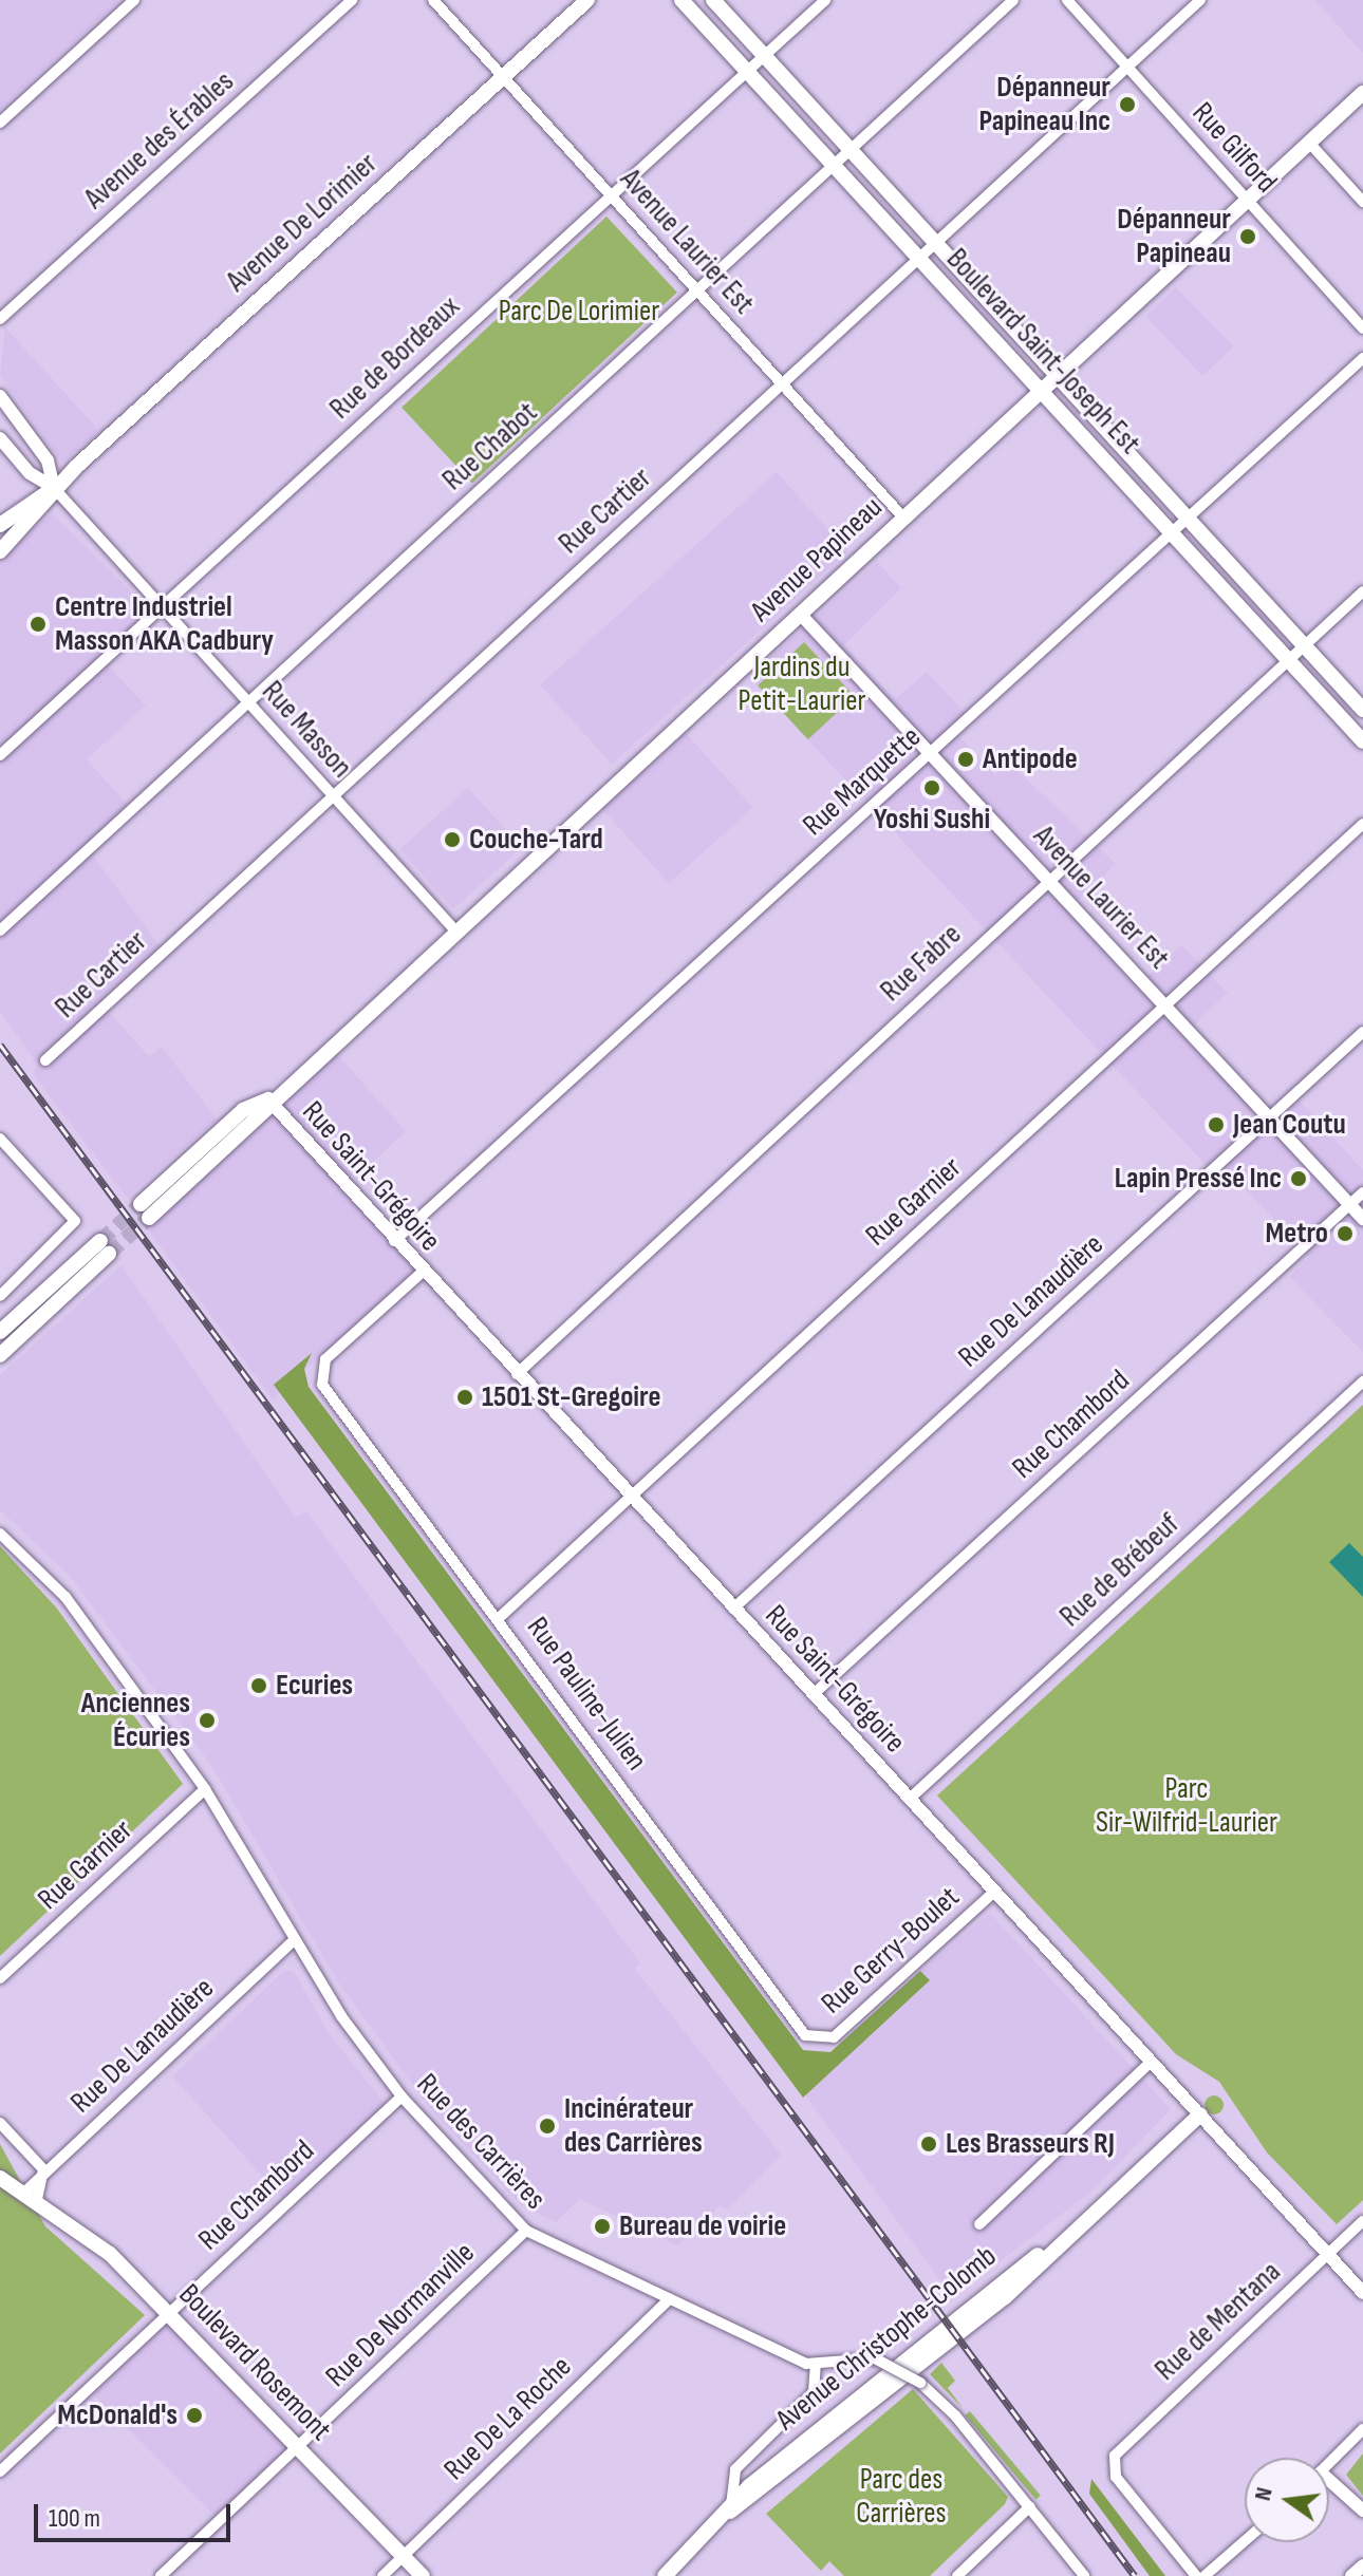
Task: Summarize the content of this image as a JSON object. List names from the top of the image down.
{
  "streets": {
    "main road": [
      "Avenue De Lorimier",
      "Boulevard Saint-Joseph Est",
      "Avenue Papineau",
      "Avenue Christophe-Colomb",
      "Boulevard Rosemont"
    ],
    "street": [
      "Avenue des Érables",
      "Rue Gilford",
      "Avenue Laurier Est",
      "Rue de Bordeaux",
      "Rue Chabot",
      "Rue Cartier",
      "Rue Masson",
      "Rue Marquette",
      "Rue Fabre",
      "Rue Saint-Grégoire",
      "Rue Garnier",
      "Rue De Lanaudière",
      "Rue Chambord",
      "Rue de Brébeuf",
      "Rue Pauline-Julien",
      "Rue Gerry-Boulet",
      "Rue des Carrières",
      "Rue De Normanville",
      "Rue de Mentana",
      "Rue De La Roche"
    ]
  },
  "crossings": [
    ["Rue Gilford", "Rue Cartier"],
    ["Rue Gilford", "Avenue Papineau"],
    ["Avenue De Lorimier", "Avenue Laurier Est"],
    ["Avenue De Lorimier", "Rue Masson"],
    ["Avenue Laurier Est", "Rue de Bordeaux"],
    ["Avenue Laurier Est", "Rue Chabot"],
    ["Avenue Laurier Est", "Rue Cartier"],
    ["Avenue Laurier Est", "Avenue Papineau"],
    ["Avenue Laurier Est", "Rue Marquette"],
    ["Avenue Laurier Est", "Rue Fabre"],
    ["Avenue Laurier Est", "Rue Garnier"],
    ["Avenue Laurier Est", "Rue De Lanaudière"],
    ["Avenue Laurier Est", "Rue Chambord"],
    ["Boulevard Saint-Joseph Est", "Rue de Bordeaux"],
    ["Boulevard Saint-Joseph Est", "Rue Chabot"],
    ["Boulevard Saint-Joseph Est", "Rue Cartier"],
    ["Boulevard Saint-Joseph Est", "Avenue Papineau"],
    ["Boulevard Saint-Joseph Est", "Rue Marquette"],
    ["Boulevard Saint-Joseph Est", "Rue Fabre"],
    ["Rue de Bordeaux", "Rue Masson"],
    ["Rue Chabot", "Rue Masson"],
    ["Rue Cartier", "Rue Masson"],
    ["Avenue Papineau", "Rue Masson"],
    ["Avenue Papineau", "Rue Saint-Grégoire"],
    ["Rue Marquette", "Rue Saint-Grégoire"],
    ["Rue Fabre", "Rue Saint-Grégoire"],
    ["Rue Saint-Grégoire", "Rue Garnier"],
    ["Rue Saint-Grégoire", "Rue De Lanaudière"],
    ["Rue Saint-Grégoire", "Rue Chambord"],
    ["Rue Saint-Grégoire", "Rue de Brébeuf"],
    ["Rue Saint-Grégoire", "Rue Pauline-Julien"],
    ["Rue Saint-Grégoire", "Rue Gerry-Boulet"],
    ["Rue Saint-Grégoire", "Rue de Mentana"],
    ["Rue Saint-Grégoire", "Avenue Christophe-Colomb"],
    ["Rue Garnier", "Rue Pauline-Julien"],
    ["Rue Garnier", "Rue des Carrières"],
    ["Rue De Lanaudière", "Rue des Carrières"],
    ["Rue Chambord", "Rue des Carrières"],
    ["Rue Chambord", "Boulevard Rosemont"],
    ["Rue Pauline-Julien", "Rue Gerry-Boulet"],
    ["Rue des Carrières", "Rue De Normanville"],
    ["Rue des Carrières", "Avenue Christophe-Colomb"],
    ["Rue des Carrières", "Rue De La Roche"],
    ["Rue De Normanville", "Boulevard Rosemont"],
    ["Boulevard Rosemont", "Rue De La Roche"]
  ],
  "parks": [
    "Parc De Lorimier",
    "Jardins du Petit-Laurier",
    "Parc Sir-Wilfrid-Laurier",
    "Parc des Carrières"
  ],
  "places": [
    "Dépanneur Papineau Inc",
    "Dépanneur Papineau",
    "Centre Industriel Masson AKA Cadbury",
    "Antipode",
    "Yoshi Sushi",
    "Couche-Tard",
    "Jean Coutu",
    "Lapin Pressé Inc",
    "Metro",
    "1501 St-Gregoire",
    "Ecuries",
    "Anciennes Écuries",
    "Incinérateur des Carrières",
    "Les Brasseurs RJ",
    "Bureau de voirie",
    "McDonald's"
  ],
  "scale_bar": "100 m",
  "north": "left"
}
